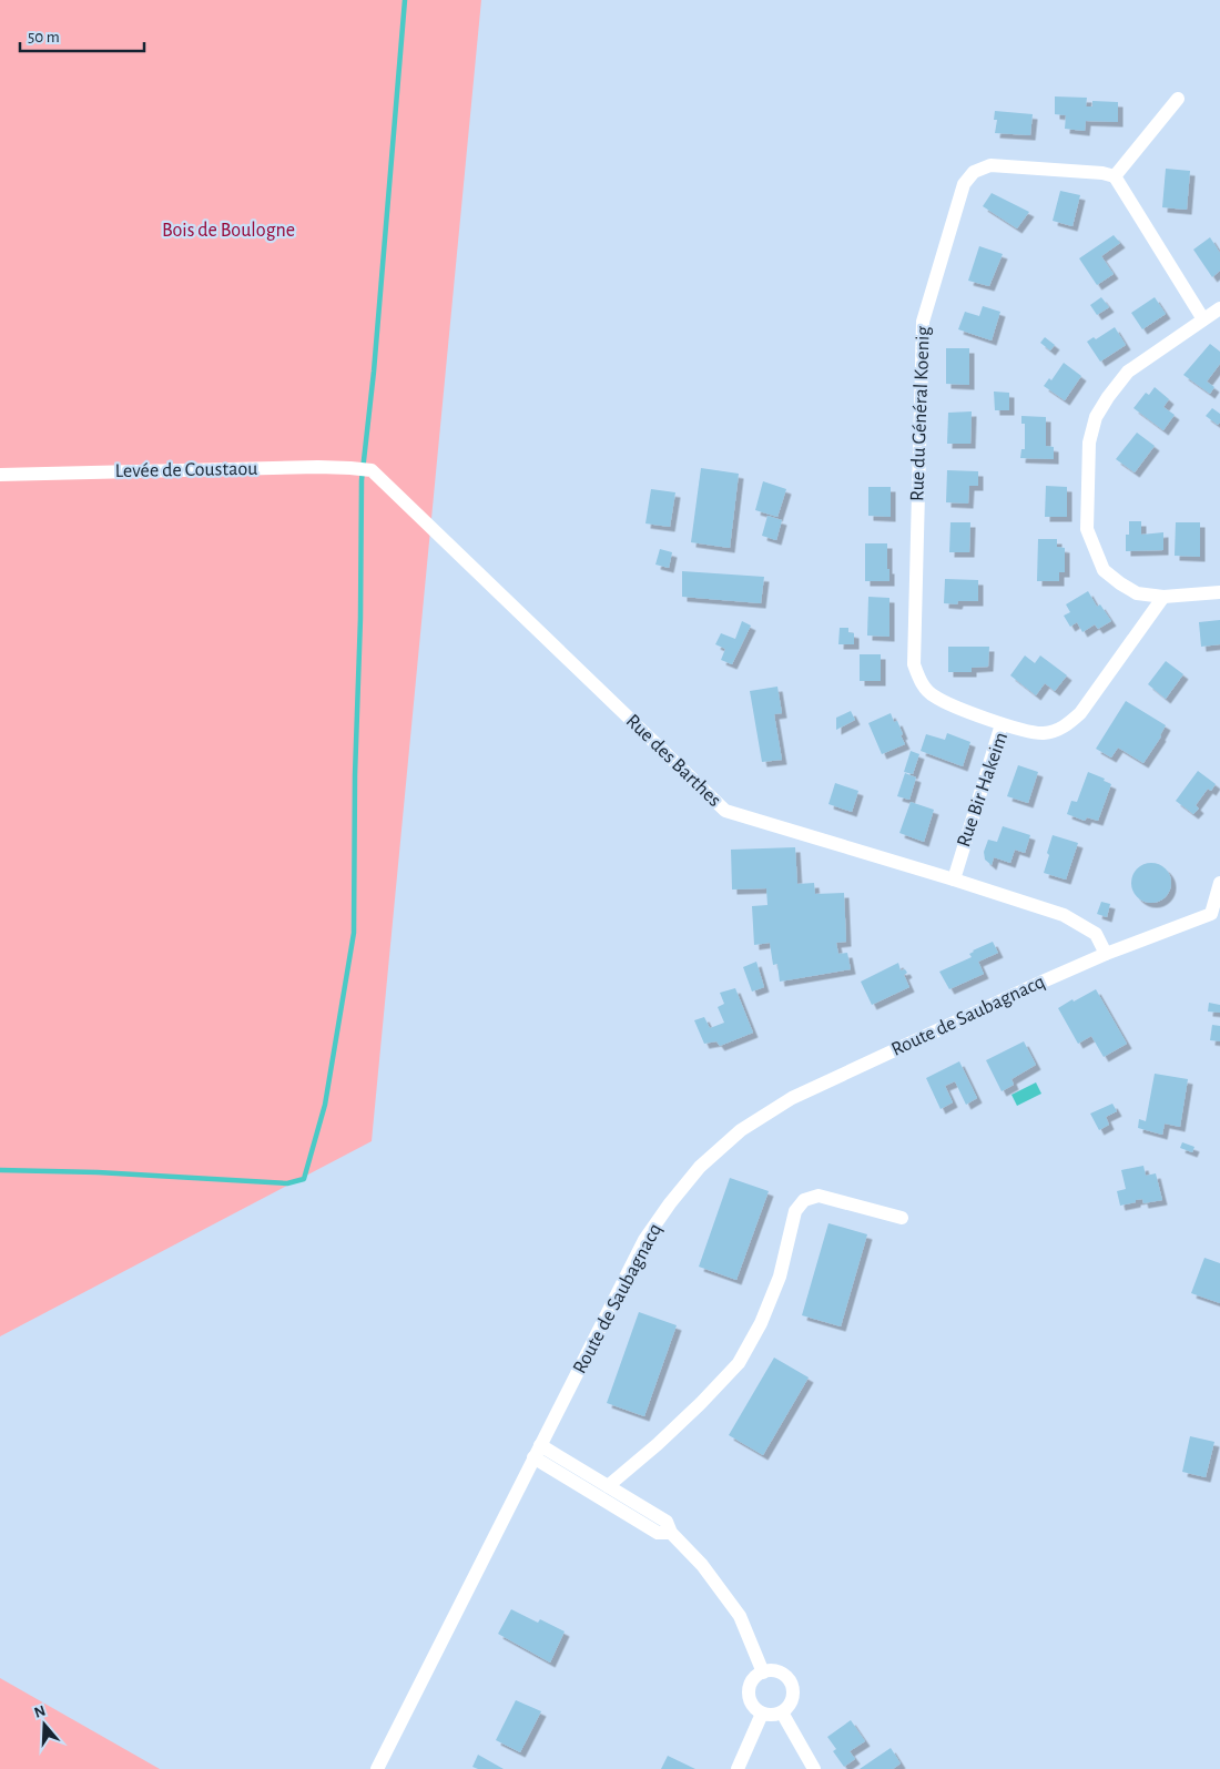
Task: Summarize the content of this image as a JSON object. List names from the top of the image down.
{
  "streets": {
    "street": [
      "Rue du Général Koenig",
      "Levée de Coustaou",
      "Rue des Barthes",
      "Rue Bir Hakeim",
      "Route de Saubagnacq"
    ]
  },
  "crossings": [
    ["Rue du Général Koenig", "Rue Bir Hakeim"],
    ["Levée de Coustaou", "Rue des Barthes"],
    ["Rue des Barthes", "Rue Bir Hakeim"],
    ["Rue des Barthes", "Route de Saubagnacq"]
  ],
  "parks": ["Bois de Boulogne"],
  "scale_bar": "50 m",
  "north": "top"
}
